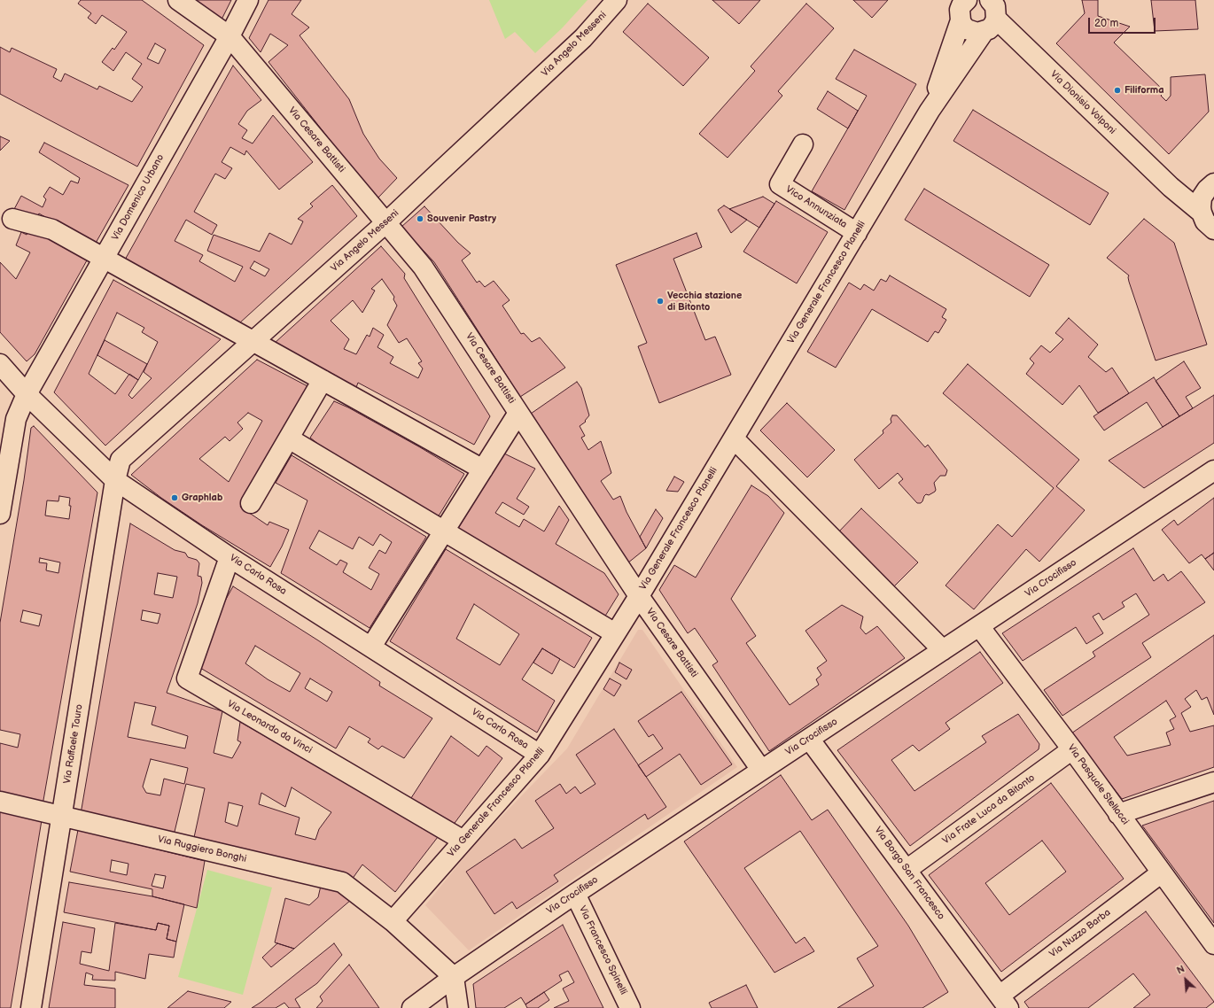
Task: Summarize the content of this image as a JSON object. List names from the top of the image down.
{
  "streets": {
    "street": [
      "Via Angelo Messeni",
      "Via Dionisio Volponi",
      "Via Cesare Battisti",
      "Via Domenico Urbano",
      "Vico Annunziata",
      "Via Generale Francesco Planelli",
      "Via Carlo Rosa",
      "Via Crocifisso",
      "Via Leonardo da Vinci",
      "Via Raffaele Tauro",
      "Via Pasquale Stellacci",
      "Via Frate Luca da Bitonto",
      "Via Ruggiero Bonghi",
      "Via Borgo San Francesco",
      "Via Nuzzo Barba",
      "Via Francesco Spinelli"
    ]
  },
  "crossings": [
    ["Via Angelo Messeni", "Via Cesare Battisti"],
    ["Via Angelo Messeni", "Via Carlo Rosa"],
    ["Via Angelo Messeni", "Via Raffaele Tauro"],
    ["Via Dionisio Volponi", "Via Generale Francesco Planelli"],
    ["Via Cesare Battisti", "Via Domenico Urbano"],
    ["Via Cesare Battisti", "Via Generale Francesco Planelli"],
    ["Via Cesare Battisti", "Via Crocifisso"],
    ["Via Domenico Urbano", "Via Carlo Rosa"],
    ["Vico Annunziata", "Via Generale Francesco Planelli"],
    ["Via Generale Francesco Planelli", "Via Carlo Rosa"],
    ["Via Generale Francesco Planelli", "Via Leonardo da Vinci"],
    ["Via Generale Francesco Planelli", "Via Ruggiero Bonghi"],
    ["Via Carlo Rosa", "Via Leonardo da Vinci"],
    ["Via Carlo Rosa", "Via Raffaele Tauro"],
    ["Via Crocifisso", "Via Pasquale Stellacci"],
    ["Via Crocifisso", "Via Ruggiero Bonghi"],
    ["Via Crocifisso", "Via Borgo San Francesco"],
    ["Via Crocifisso", "Via Francesco Spinelli"],
    ["Via Raffaele Tauro", "Via Ruggiero Bonghi"],
    ["Via Pasquale Stellacci", "Via Frate Luca da Bitonto"],
    ["Via Pasquale Stellacci", "Via Nuzzo Barba"],
    ["Via Frate Luca da Bitonto", "Via Borgo San Francesco"],
    ["Via Borgo San Francesco", "Via Nuzzo Barba"]
  ],
  "places": [
    "Filiforma",
    "Souvenir Pastry",
    "Vecchia stazione di Bitonto",
    "Graphlab"
  ],
  "scale_bar": "20 m",
  "north": "top left"
}
